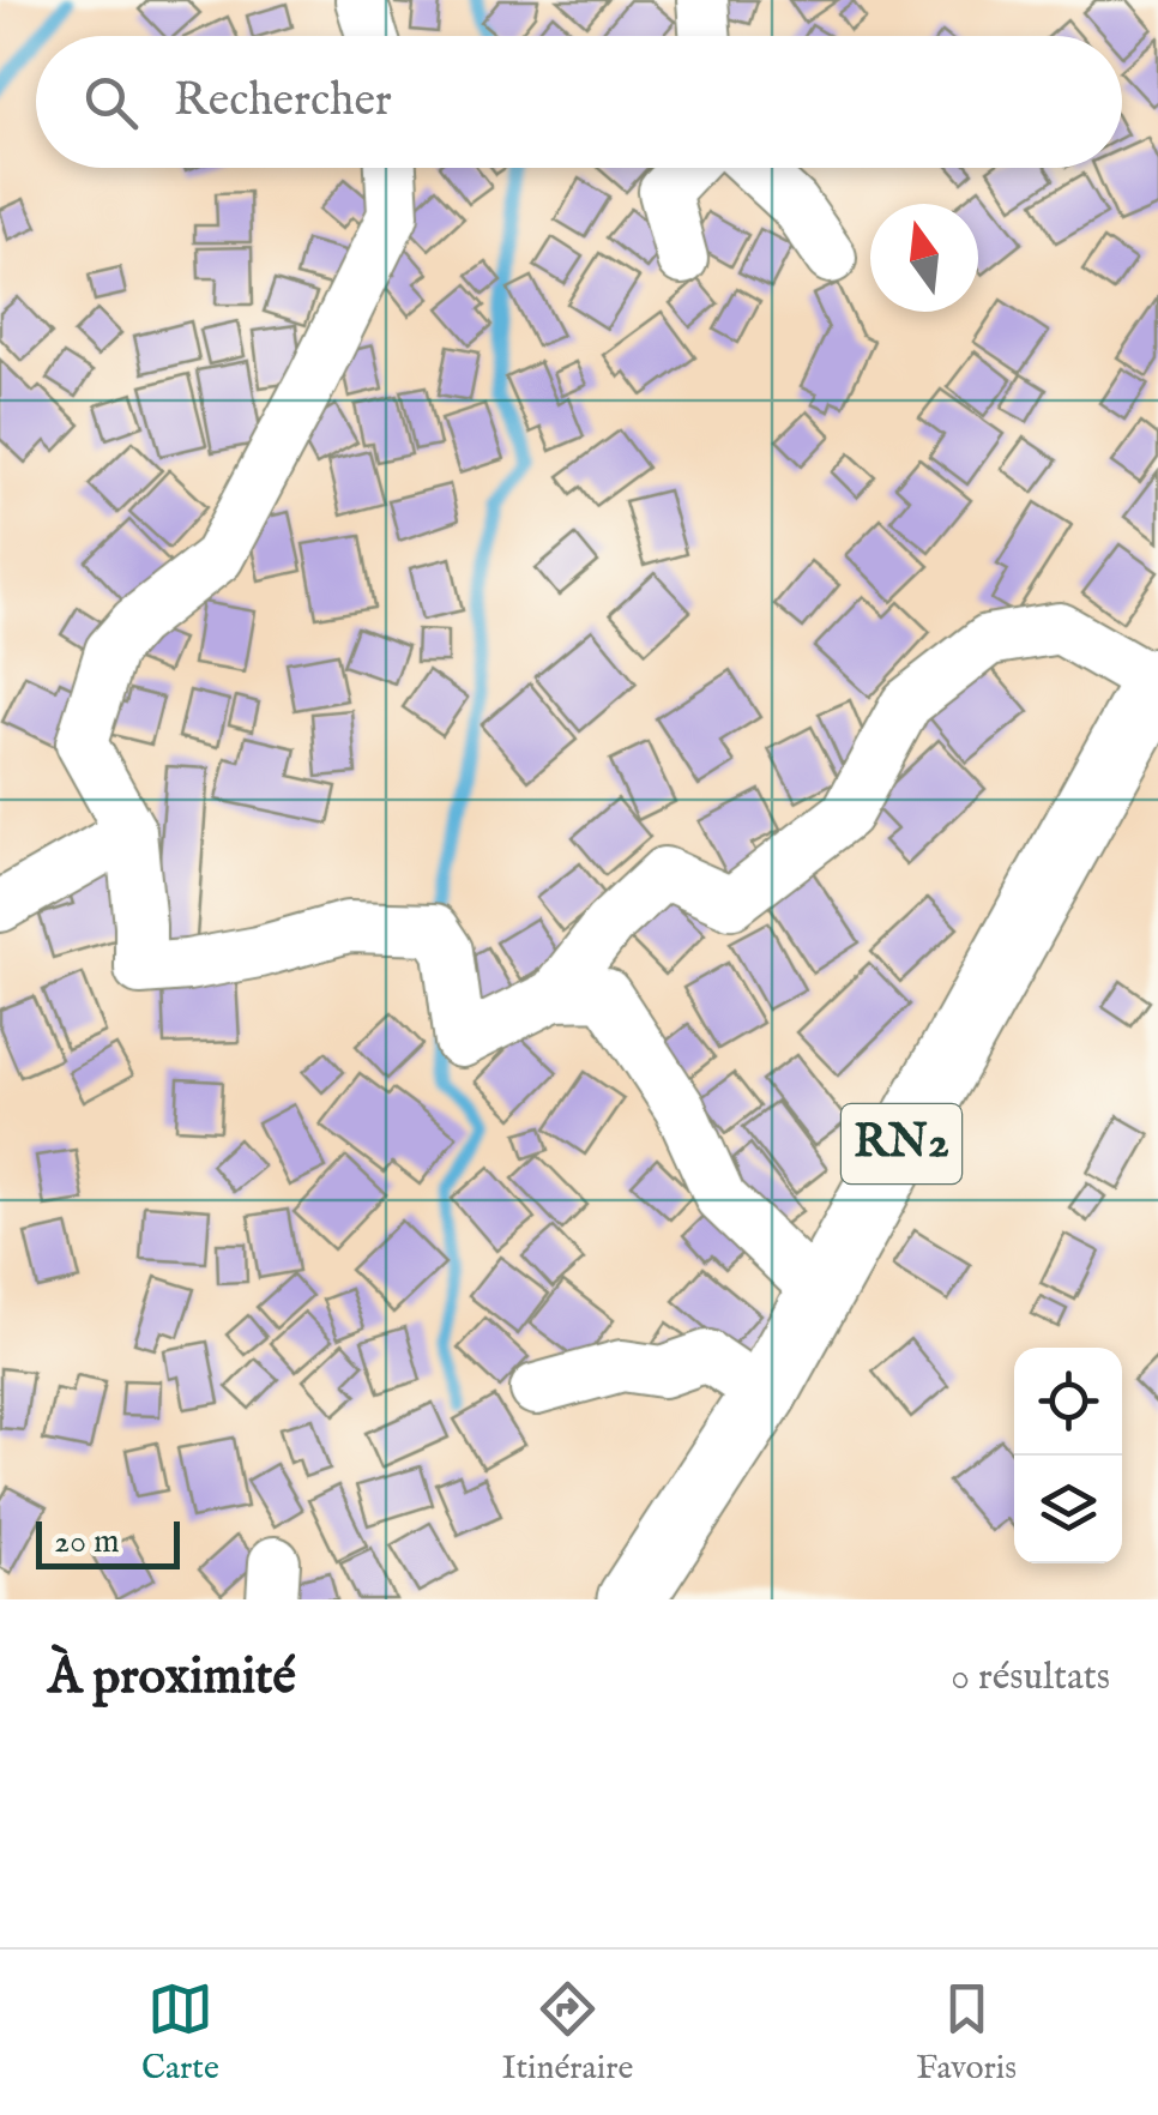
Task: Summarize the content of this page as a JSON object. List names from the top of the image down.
{
  "streets": {
    "highway": ["RN2"]
  },
  "scale_bar": "20 m",
  "north": "top",
  "page": {
    "search": "Rechercher",
    "scale": "20 m",
    "heading": ["À proximité", "0 résultats"],
    "nav": ["Carte", "Itinéraire", "Favoris"]
  }
}
